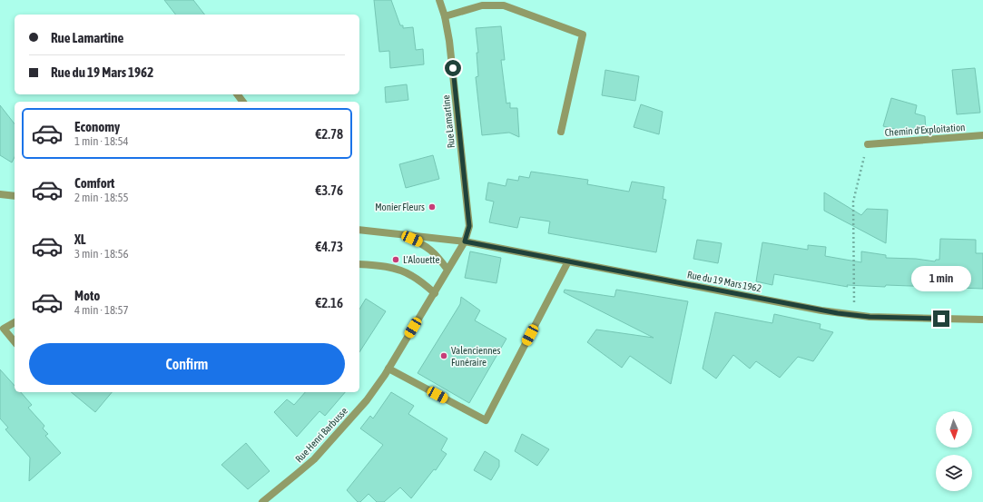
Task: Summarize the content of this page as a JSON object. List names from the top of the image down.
{
  "streets": {
    "street": [
      "Rue Lamartine",
      "Chemin d'Exploitation",
      "Rue du 19 Mars 1962",
      "Rue Henri Barbusse"
    ]
  },
  "crossings": [
    ["Rue Lamartine", "Rue du 19 Mars 1962"],
    ["Rue Lamartine", "Rue Henri Barbusse"],
    ["Rue du 19 Mars 1962", "Rue Henri Barbusse"]
  ],
  "places": ["Monier Fleurs", "L'Alouette", "Valenciennes Funéraire"],
  "north": "bottom",
  "page": {
    "banner": ["Rue Lamartine", "Rue du 19 Mars 1962"],
    "list": [
      {
        "name": "Economy",
        "note": "1 min · 18:54",
        "value": "€2.78"
      },
      {
        "name": "Comfort",
        "note": "2 min · 18:55",
        "value": "€3.76"
      },
      {
        "name": "XL",
        "note": "3 min · 18:56",
        "value": "€4.73"
      },
      {
        "name": "Moto",
        "note": "4 min · 18:57",
        "value": "€2.16"
      }
    ],
    "bubble": "1 min",
    "buttons": "Confirm"
  }
}
